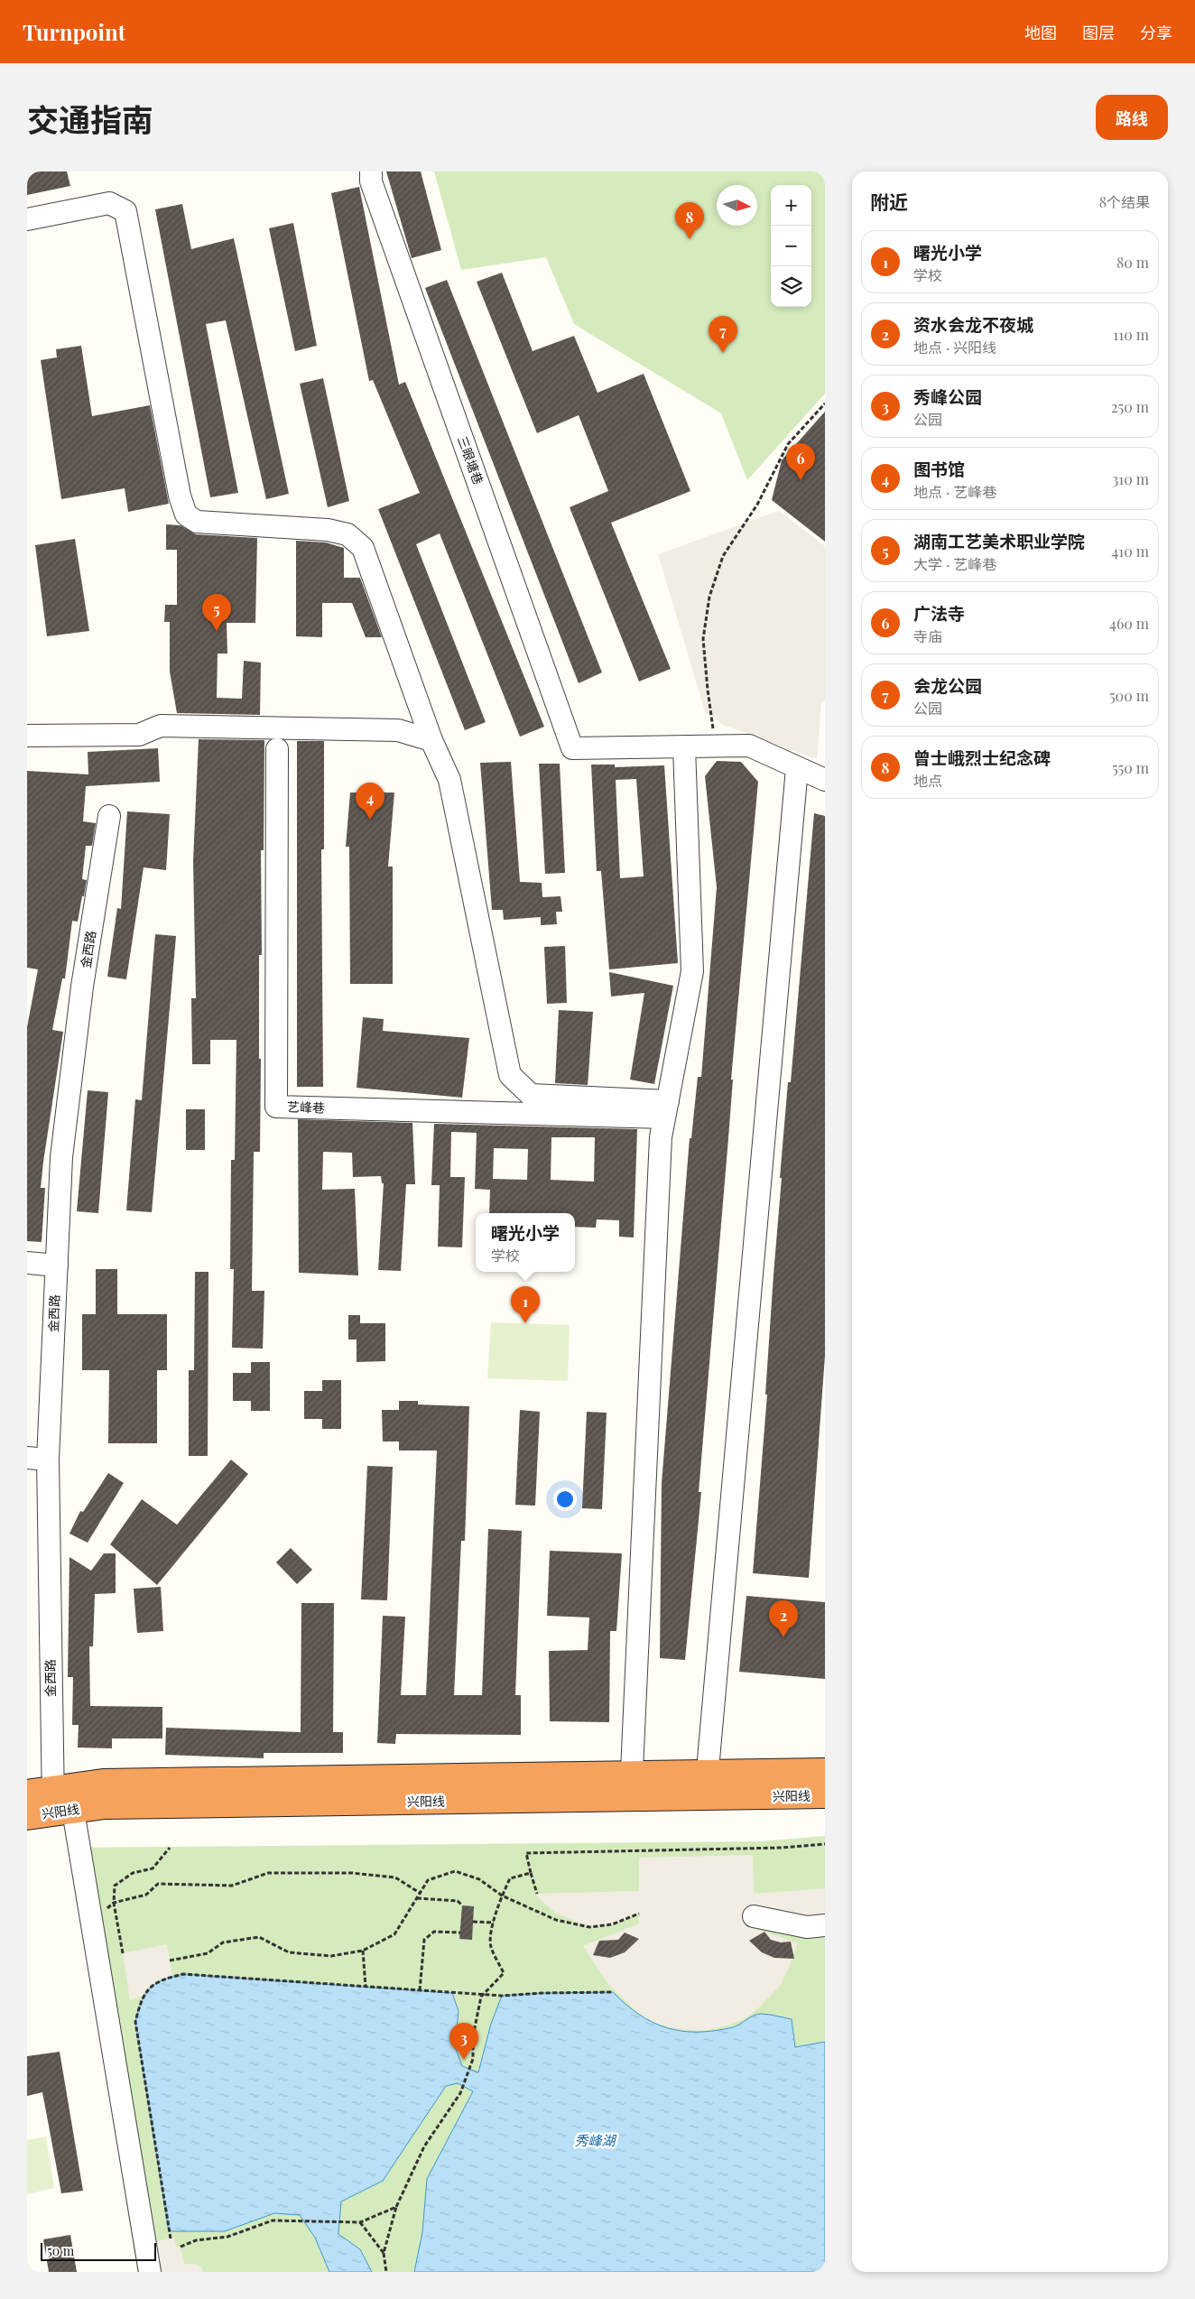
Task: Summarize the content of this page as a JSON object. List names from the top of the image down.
{
  "streets": {
    "highway": ["兴阳线"],
    "street": ["三眼塘巷", "金西路", "艺峰巷"]
  },
  "crossings": [
    ["金西路", "兴阳线"]
  ],
  "water": ["秀峰湖"],
  "scale_bar": "50 m",
  "north": "right",
  "page": {
    "header": "Turnpoint",
    "nav": ["地图", "图层", "分享"],
    "title": "交通指南",
    "buttons": "路线",
    "heading": ["附近", "8个结果"],
    "map_buttons": ["+", "−"],
    "pins": [
      "8",
      "7",
      "6",
      "5",
      "4",
      "1",
      "2",
      "3"
    ],
    "list": [
      {
        "mark": "1",
        "name": "曙光小学",
        "note": "学校",
        "value": "80 m"
      },
      {
        "mark": "2",
        "name": "资水会龙不夜城",
        "note": "地点 · 兴阳线",
        "value": "110 m"
      },
      {
        "mark": "3",
        "name": "秀峰公园",
        "note": "公园",
        "value": "250 m"
      },
      {
        "mark": "4",
        "name": "图书馆",
        "note": "地点 · 艺峰巷",
        "value": "310 m"
      },
      {
        "mark": "5",
        "name": "湖南工艺美术职业学院",
        "note": "大学 · 艺峰巷",
        "value": "410 m"
      },
      {
        "mark": "6",
        "name": "广法寺",
        "note": "寺庙",
        "value": "460 m"
      },
      {
        "mark": "7",
        "name": "会龙公园",
        "note": "公园",
        "value": "500 m"
      },
      {
        "mark": "8",
        "name": "曾士峨烈士纪念碑",
        "note": "地点",
        "value": "550 m"
      }
    ],
    "popup": ["曙光小学", "学校"],
    "scale": "50 m"
  }
}
